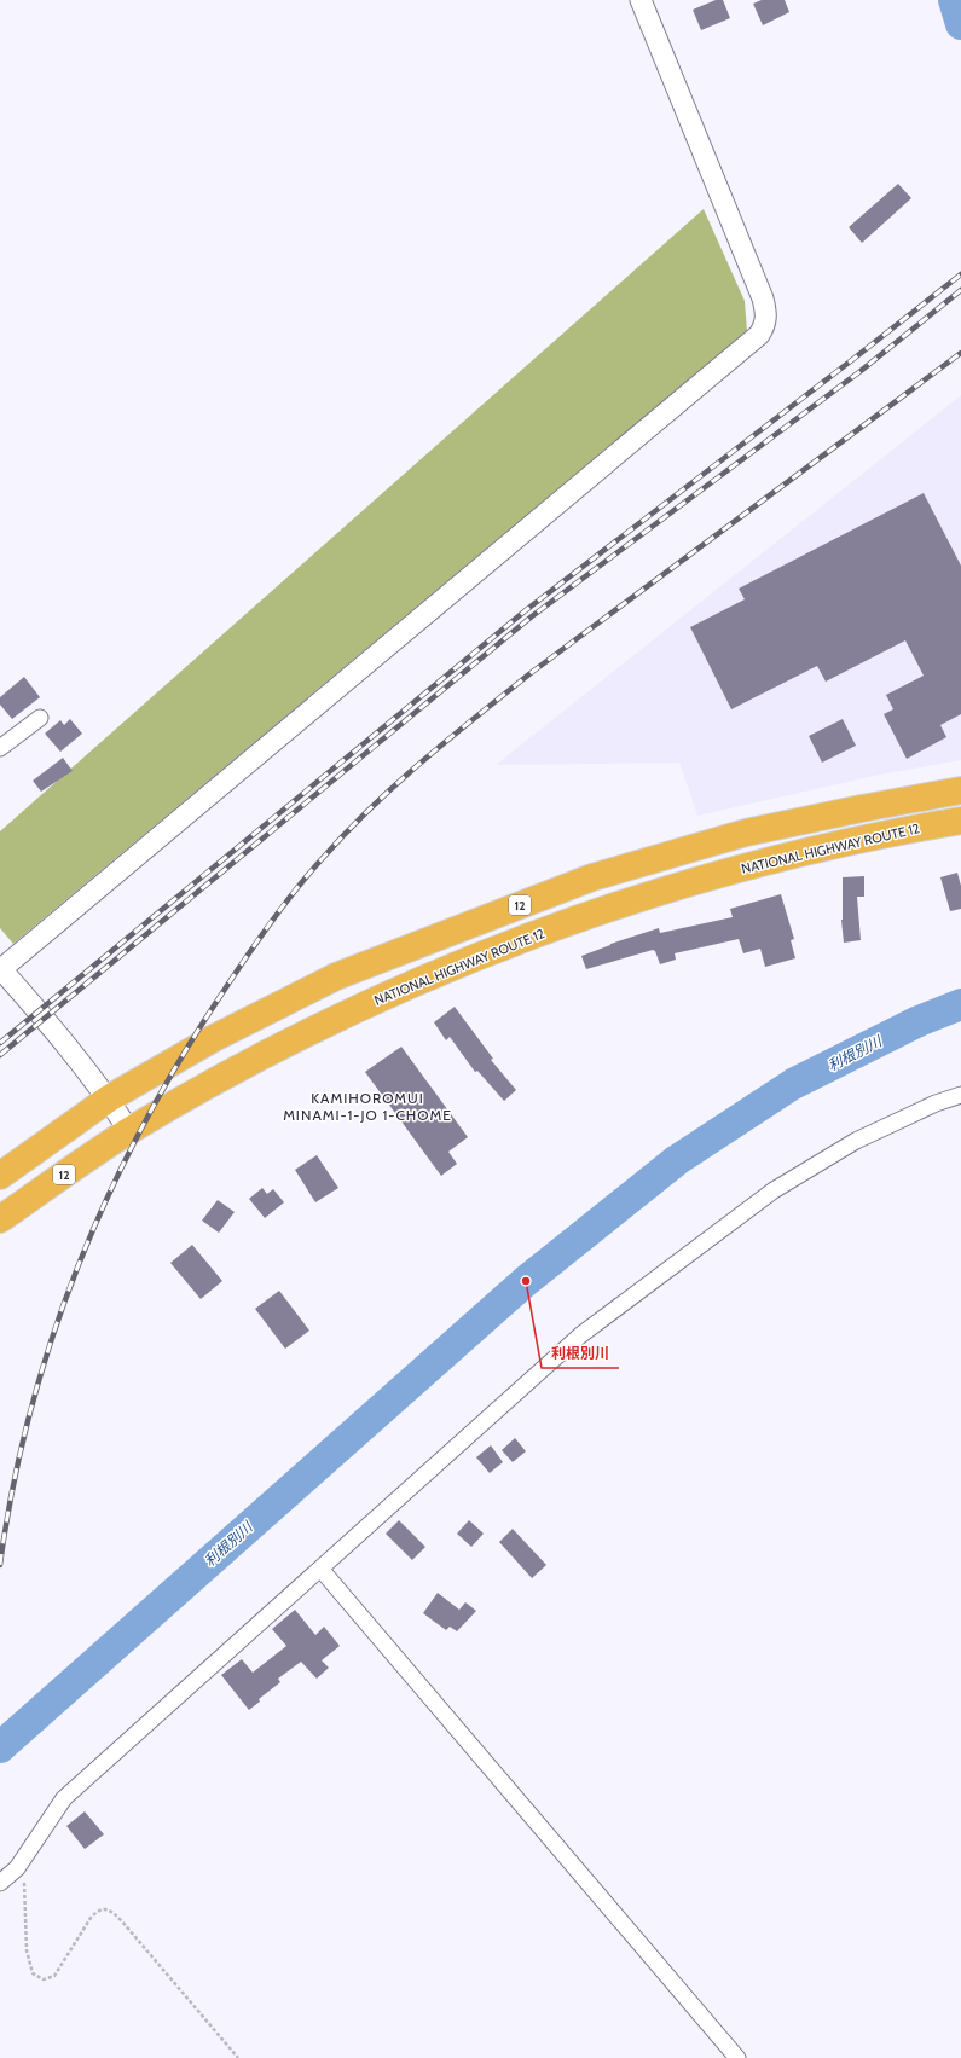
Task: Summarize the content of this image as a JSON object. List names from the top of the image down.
{
  "streets": {
    "highway": ["NATIONAL HIGHWAY ROUTE 12", "12"]
  },
  "districts": ["KAMIHOROMUI MINAMI-1-JO 1-CHOME"],
  "water": ["利根別川"],
  "places": ["利根別川"]
}
